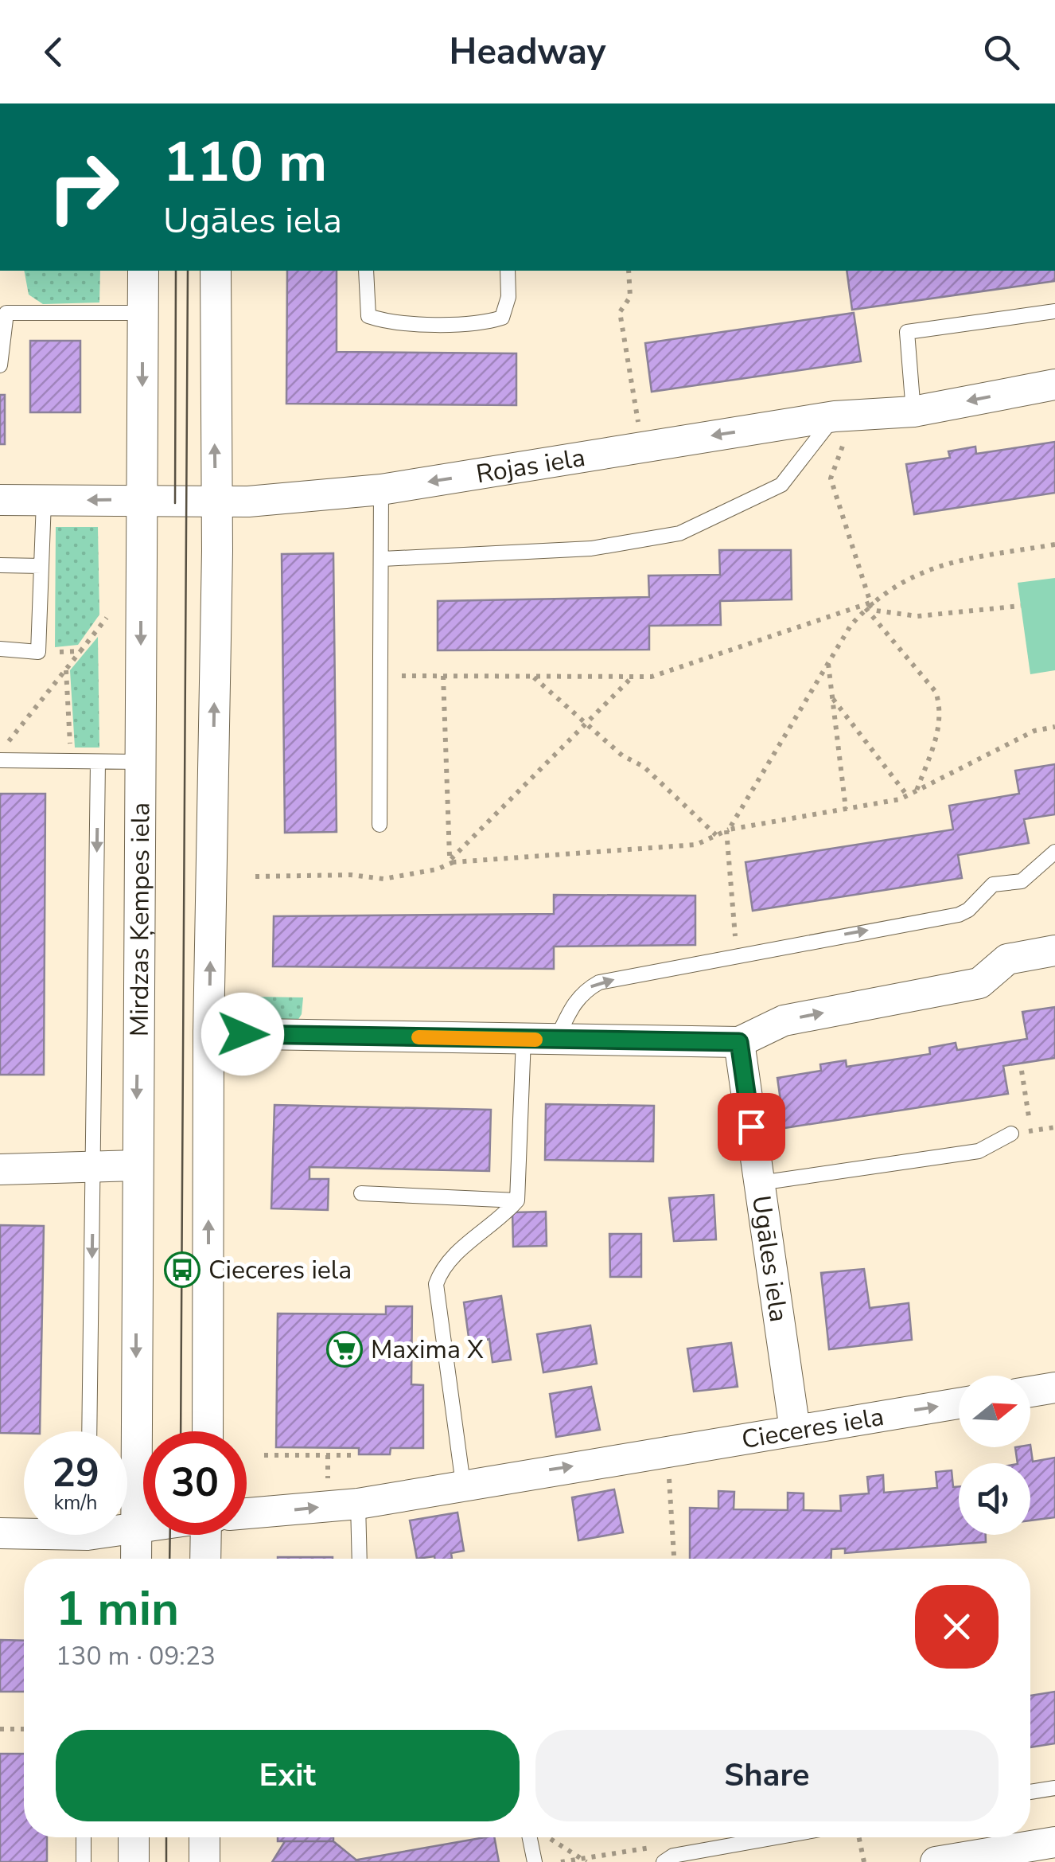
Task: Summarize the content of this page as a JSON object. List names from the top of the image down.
{
  "streets": {
    "street": [
      "Rojas iela",
      "Mirdzas Ķempes iela",
      "Ugāles iela",
      "Cieceres iela"
    ]
  },
  "crossings": [
    ["Rojas iela", "Mirdzas Ķempes iela"],
    ["Ugāles iela", "Cieceres iela"]
  ],
  "one_way": ["Rojas iela", "Cieceres iela"],
  "places": {
    "bus stop": ["Cieceres iela"],
    "supermarket": ["Maxima X"]
  },
  "north": "right",
  "page": {
    "header": "Headway",
    "turn": ["110 m", "Ugāles iela"],
    "speed": "29 km/h",
    "limit": "30",
    "heading": ["1 min", "130 m · 09:23"],
    "buttons": ["Exit", "Share"]
  }
}
